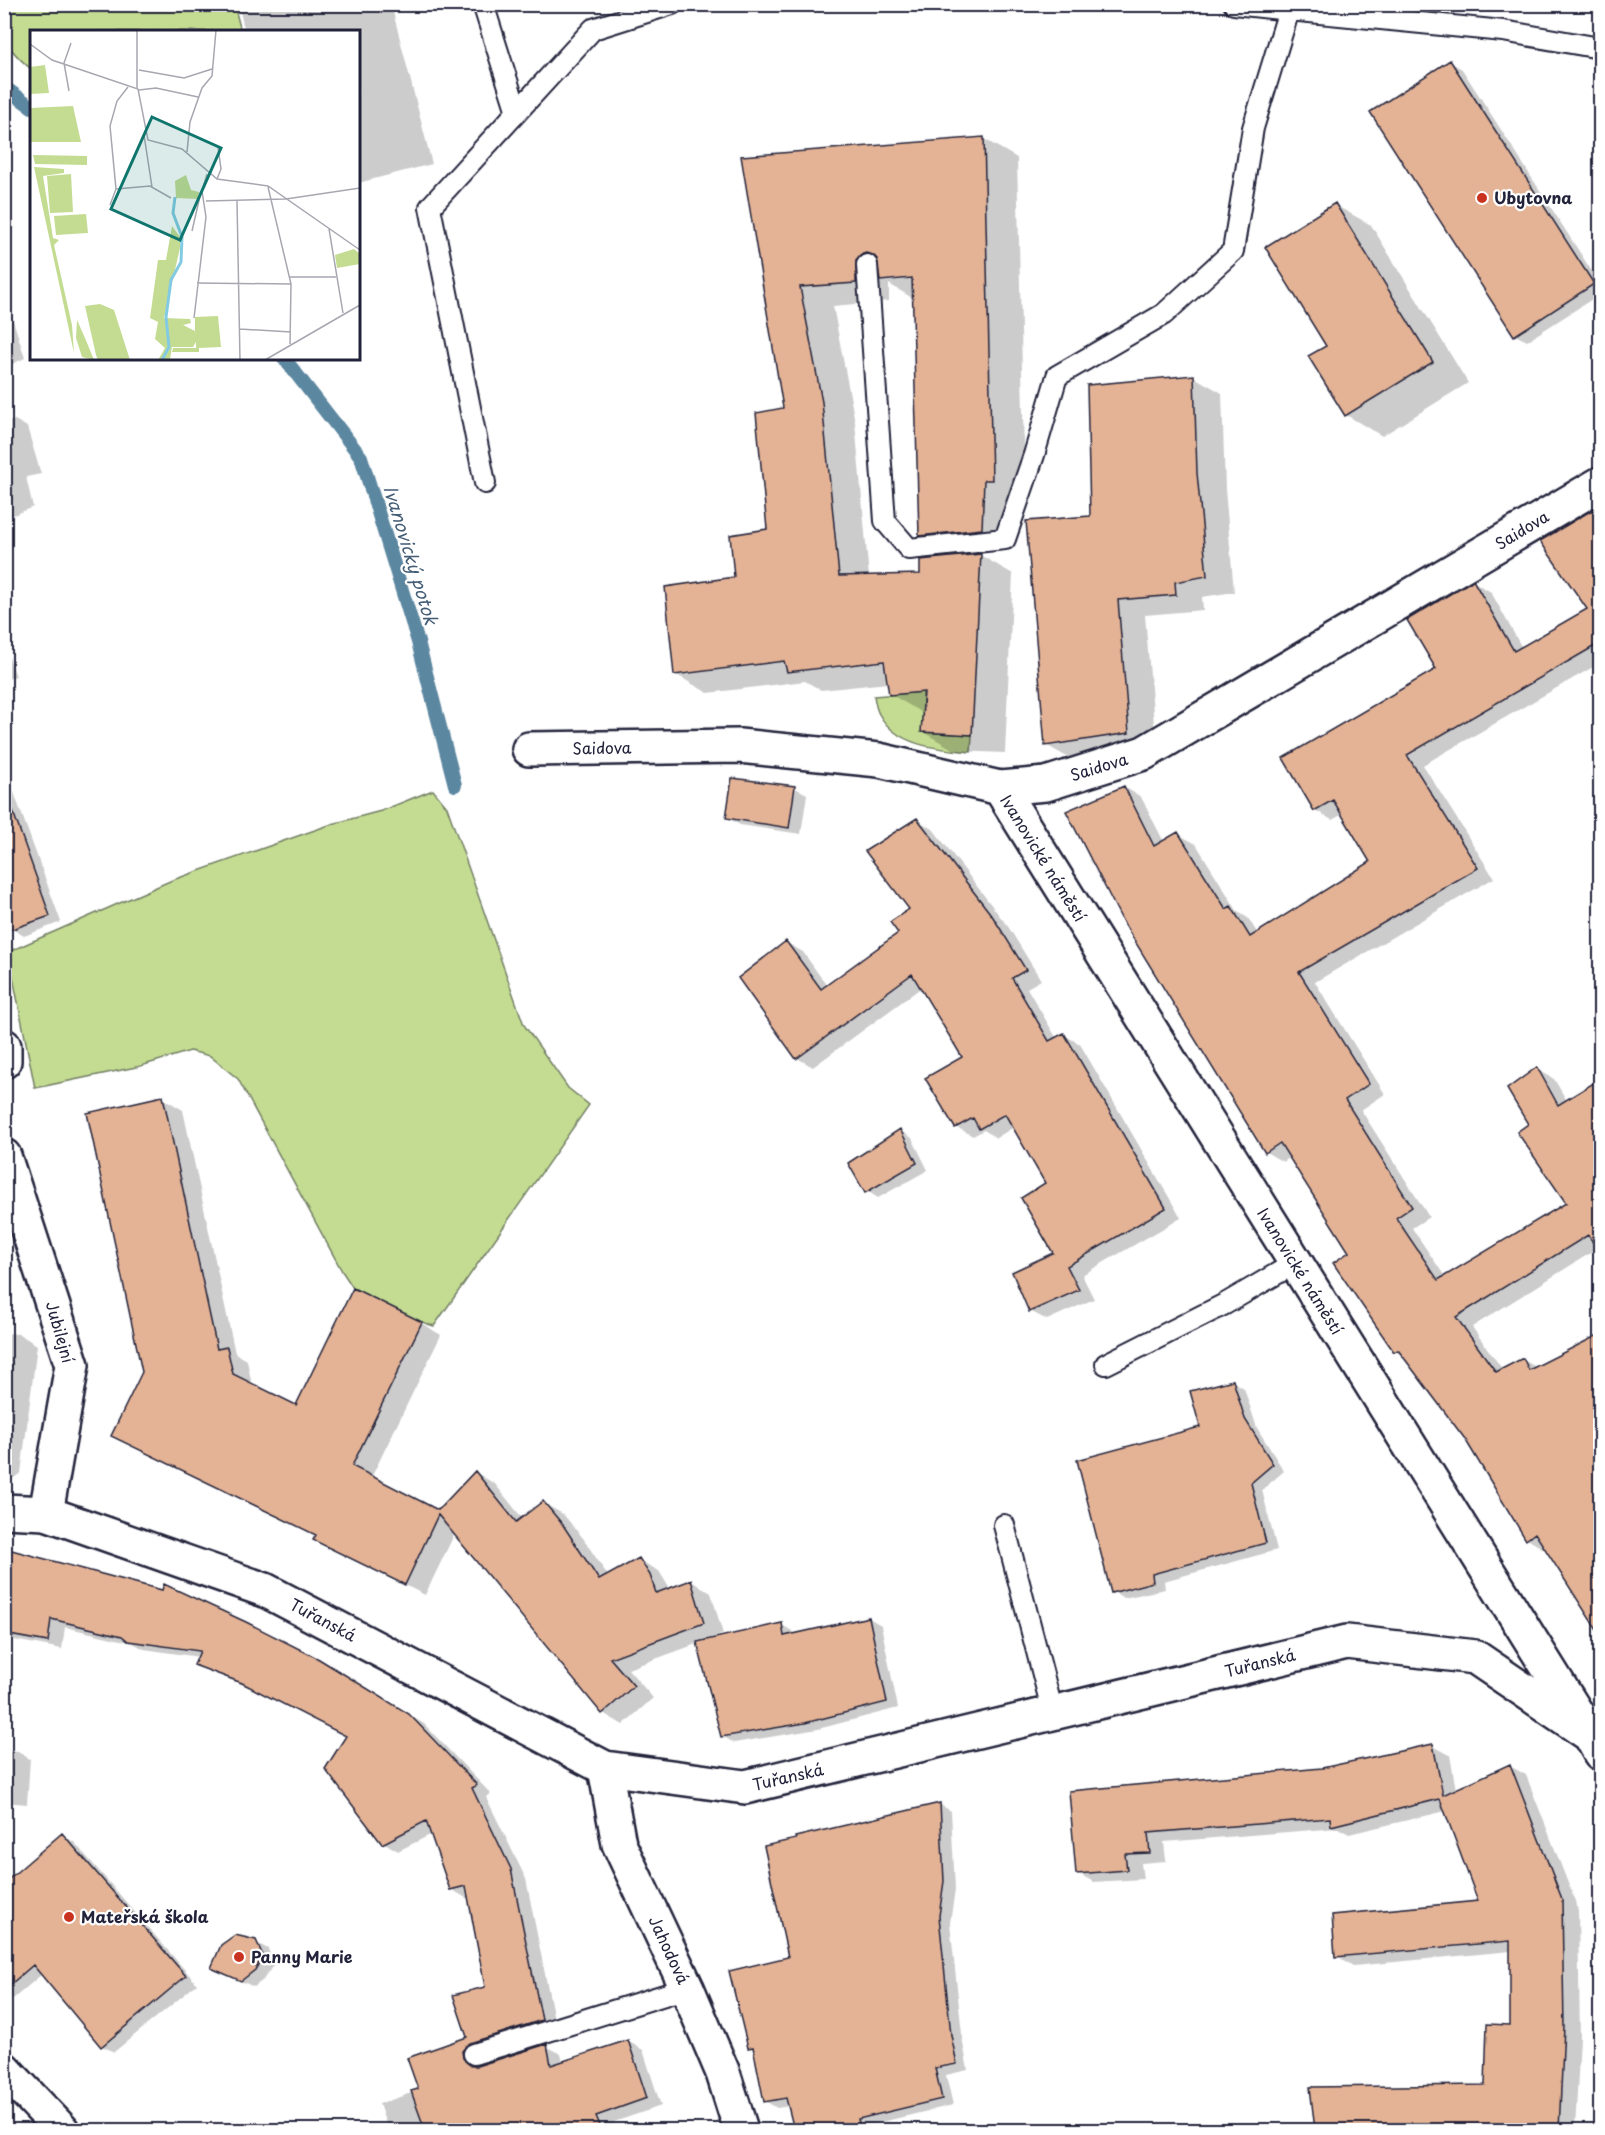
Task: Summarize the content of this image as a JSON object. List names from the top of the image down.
{
  "streets": {
    "street": [
      "Saidova",
      "Ivanovické náměstí",
      "Jubilejní",
      "Tuřanská",
      "Jahodová"
    ]
  },
  "crossings": [
    ["Saidova", "Ivanovické náměstí"],
    ["Ivanovické náměstí", "Tuřanská"],
    ["Jubilejní", "Tuřanská"],
    ["Tuřanská", "Jahodová"]
  ],
  "water": ["Ivanovický potok"],
  "places": ["Ubytovna", "Mateřská škola", "Panny Marie"]
}
